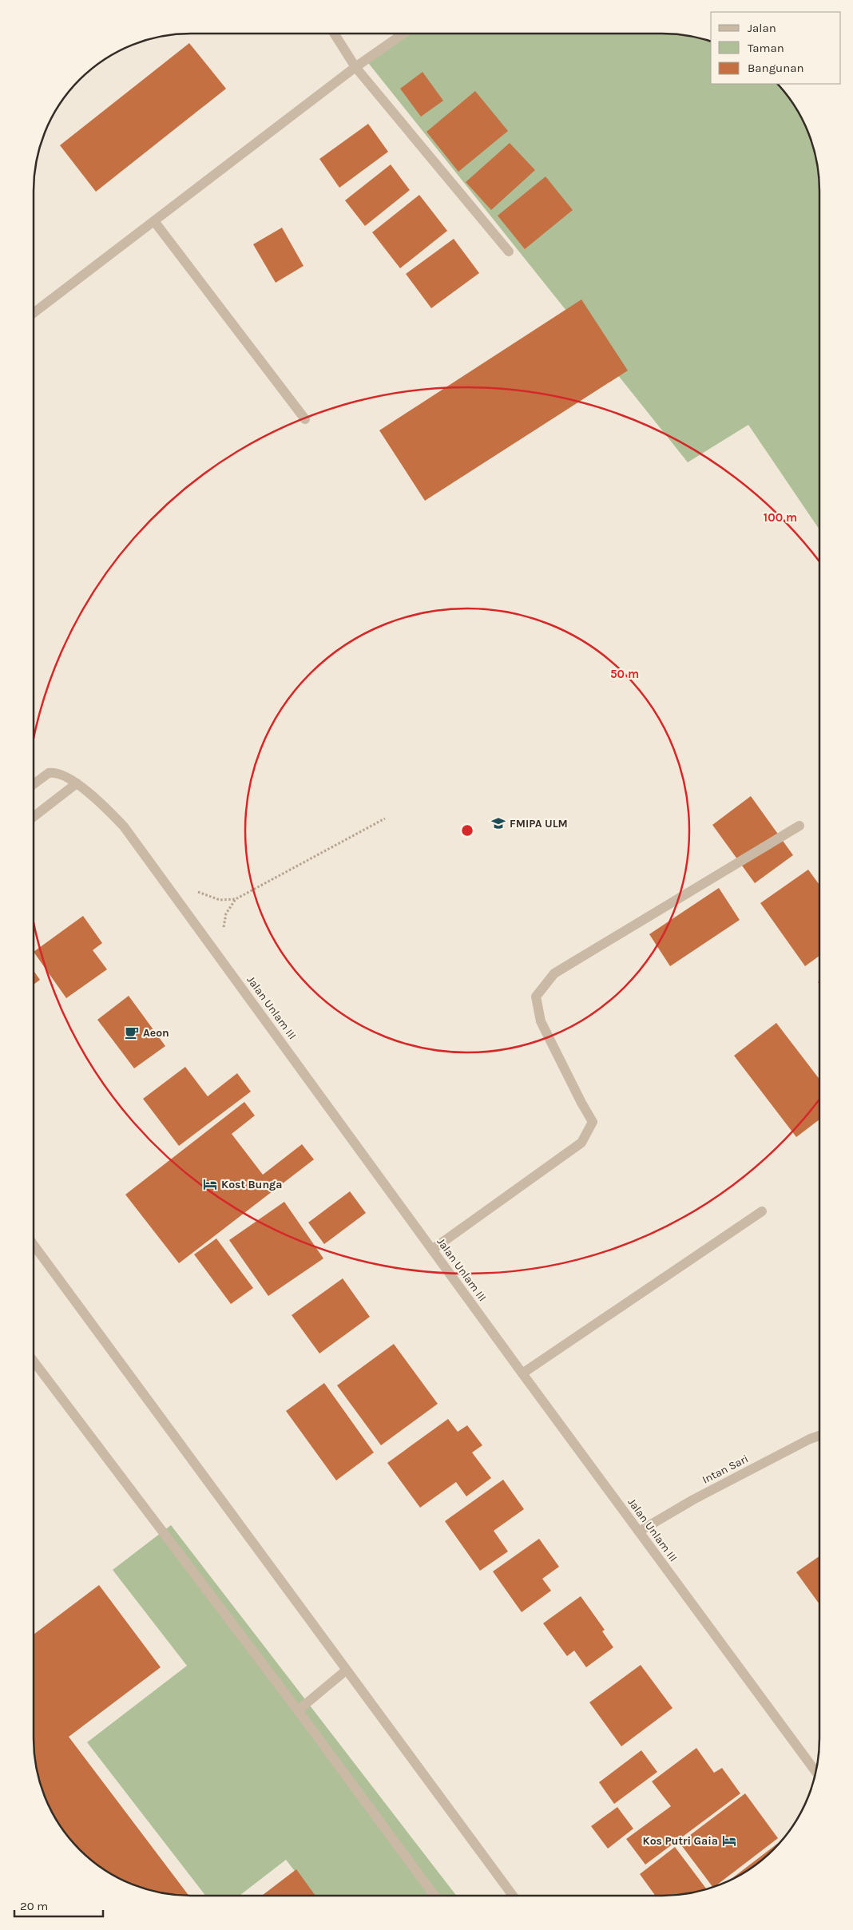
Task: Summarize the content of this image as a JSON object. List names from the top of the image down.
{
  "streets": {
    "street": ["Jalan Unlam III", "Intan Sari"]
  },
  "crossings": [
    ["Jalan Unlam III", "Intan Sari"]
  ],
  "places": {
    "school or university": ["FMIPA ULM"],
    "cafe": ["Aeon"],
    "hotel": ["Kost Bunga", "Kos Putri Gaia"]
  },
  "legend": ["Jalan", "Taman", "Bangunan"],
  "scale_bar": "20 m",
  "rings": ["100 m", "50 m"]
}
